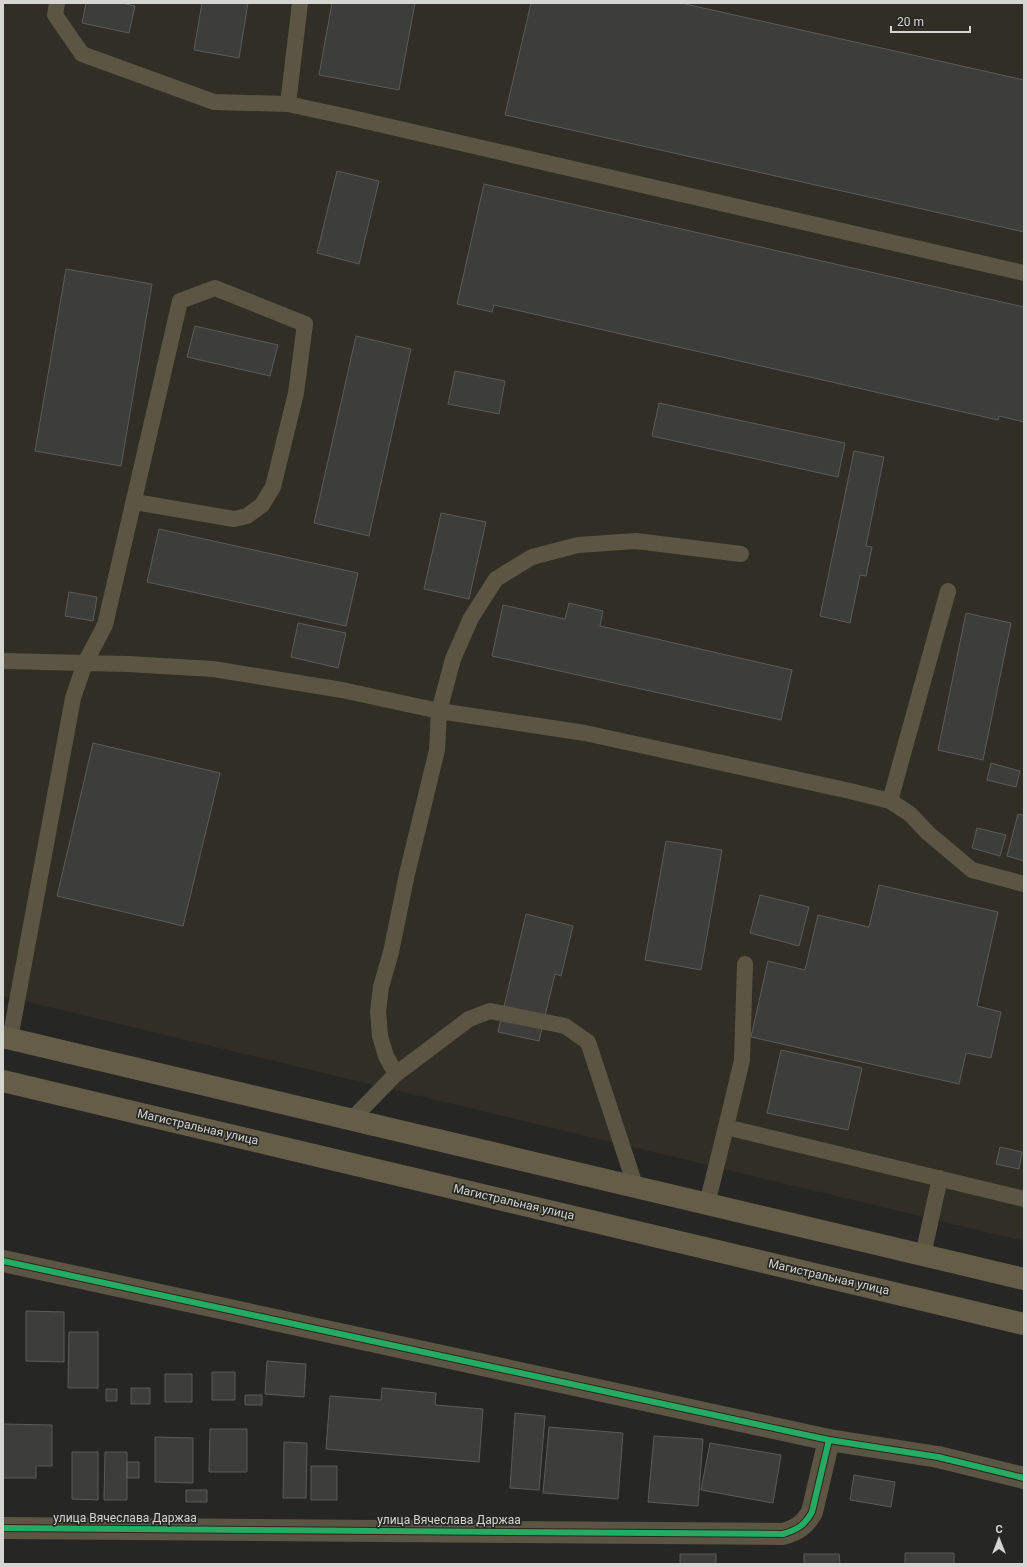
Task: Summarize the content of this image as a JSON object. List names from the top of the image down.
{
  "streets": {
    "main road": ["Магистральная улица"],
    "street": ["улица Вячеслава Даржаа"]
  },
  "scale_bar": "20 m",
  "north": "top"
}
